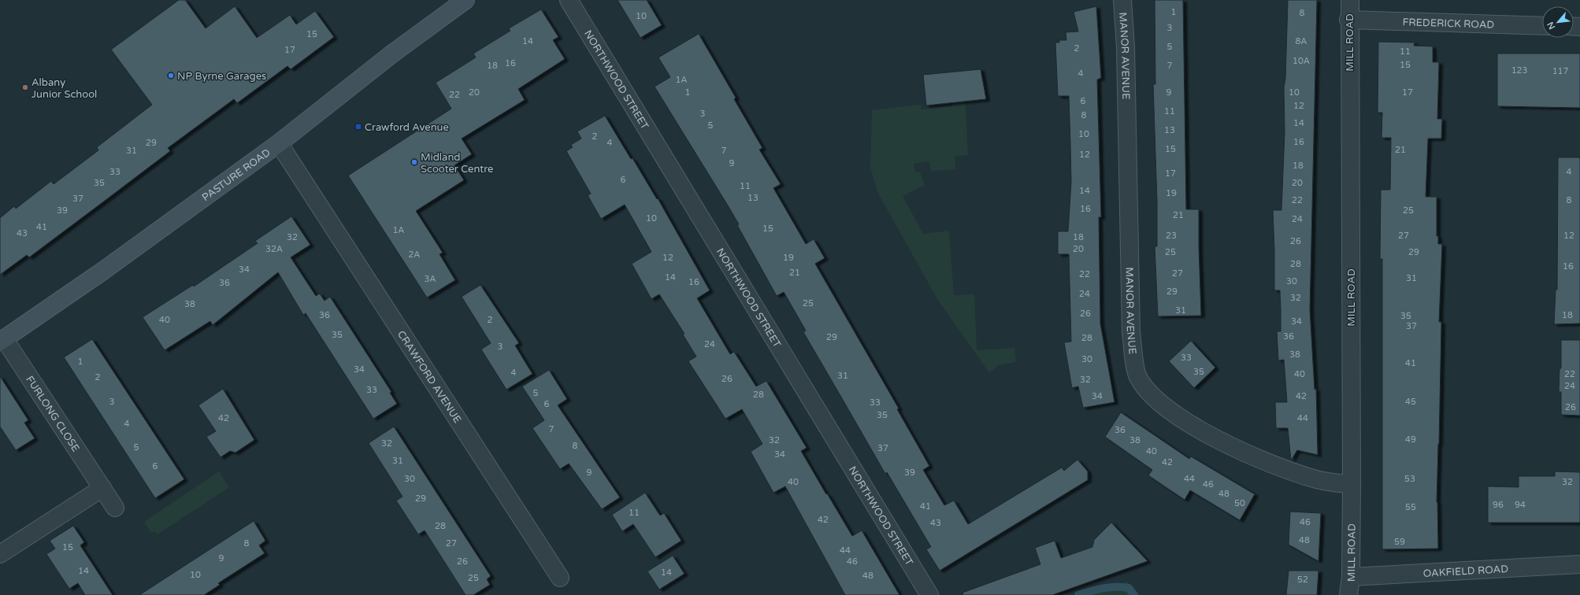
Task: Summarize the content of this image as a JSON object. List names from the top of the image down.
{
  "streets": {
    "main road": ["PASTURE ROAD"],
    "street": [
      "FREDERICK ROAD",
      "MILL ROAD",
      "MANOR AVENUE",
      "NORTHWOOD STREET",
      "CRAWFORD AVENUE",
      "FURLONG CLOSE",
      "OAKFIELD ROAD"
    ]
  },
  "crossings": [
    ["FREDERICK ROAD", "MILL ROAD"],
    ["MILL ROAD", "MANOR AVENUE"],
    ["MILL ROAD", "OAKFIELD ROAD"],
    ["PASTURE ROAD", "CRAWFORD AVENUE"],
    ["PASTURE ROAD", "FURLONG CLOSE"]
  ],
  "places": {
    "other": ["NP Byrne Garages", "Albany Junior School", "Midland Scooter Centre"],
    "transit": ["Crawford Avenue"]
  },
  "house_numbers": [
    "1",
    "8",
    "10",
    "3",
    "15",
    "14",
    "8A",
    "5",
    "2",
    "17",
    "11",
    "10A",
    "16",
    "15",
    "18",
    "7",
    "123",
    "117",
    "4",
    "1A",
    "20",
    "1",
    "9",
    "10",
    "17",
    "22",
    "6",
    "12",
    "11",
    "3",
    "8",
    "14",
    "5",
    "13",
    "10",
    "2",
    "16",
    "29",
    "4",
    "15",
    "21",
    "31",
    "7",
    "12",
    "9",
    "18",
    "33",
    "4",
    "17",
    "6",
    "35",
    "20",
    "11",
    "14",
    "19",
    "13",
    "37",
    "22",
    "8",
    "16",
    "39",
    "25",
    "21",
    "10",
    "24",
    "41",
    "15",
    "1A",
    "43",
    "23",
    "27",
    "12",
    "32",
    "18",
    "26",
    "32A",
    "20",
    "25",
    "29",
    "2A",
    "12",
    "19",
    "28",
    "16",
    "34",
    "21",
    "27",
    "22",
    "14",
    "31",
    "3A",
    "30",
    "16",
    "36",
    "29",
    "24",
    "32",
    "25",
    "38",
    "31",
    "26",
    "36",
    "18",
    "35",
    "40",
    "2",
    "34",
    "37",
    "35",
    "36",
    "29",
    "28",
    "24",
    "3",
    "38",
    "33",
    "30",
    "1",
    "41",
    "34",
    "35",
    "4",
    "40",
    "22",
    "31",
    "2",
    "26",
    "32",
    "24",
    "33",
    "5",
    "28",
    "34",
    "42",
    "3",
    "45",
    "33",
    "6",
    "26",
    "35",
    "42",
    "44",
    "4",
    "7",
    "36",
    "49",
    "32",
    "38",
    "32",
    "8",
    "5",
    "37",
    "40",
    "34",
    "31",
    "42",
    "6",
    "9",
    "39",
    "30",
    "44",
    "53",
    "40",
    "32",
    "46",
    "48",
    "29",
    "50",
    "96",
    "94",
    "41",
    "55",
    "11",
    "42",
    "46",
    "43",
    "28",
    "48",
    "59",
    "8",
    "27",
    "15",
    "44",
    "9",
    "26",
    "46",
    "14",
    "14",
    "10",
    "48",
    "25",
    "52"
  ],
  "north": "bottom left"
}
